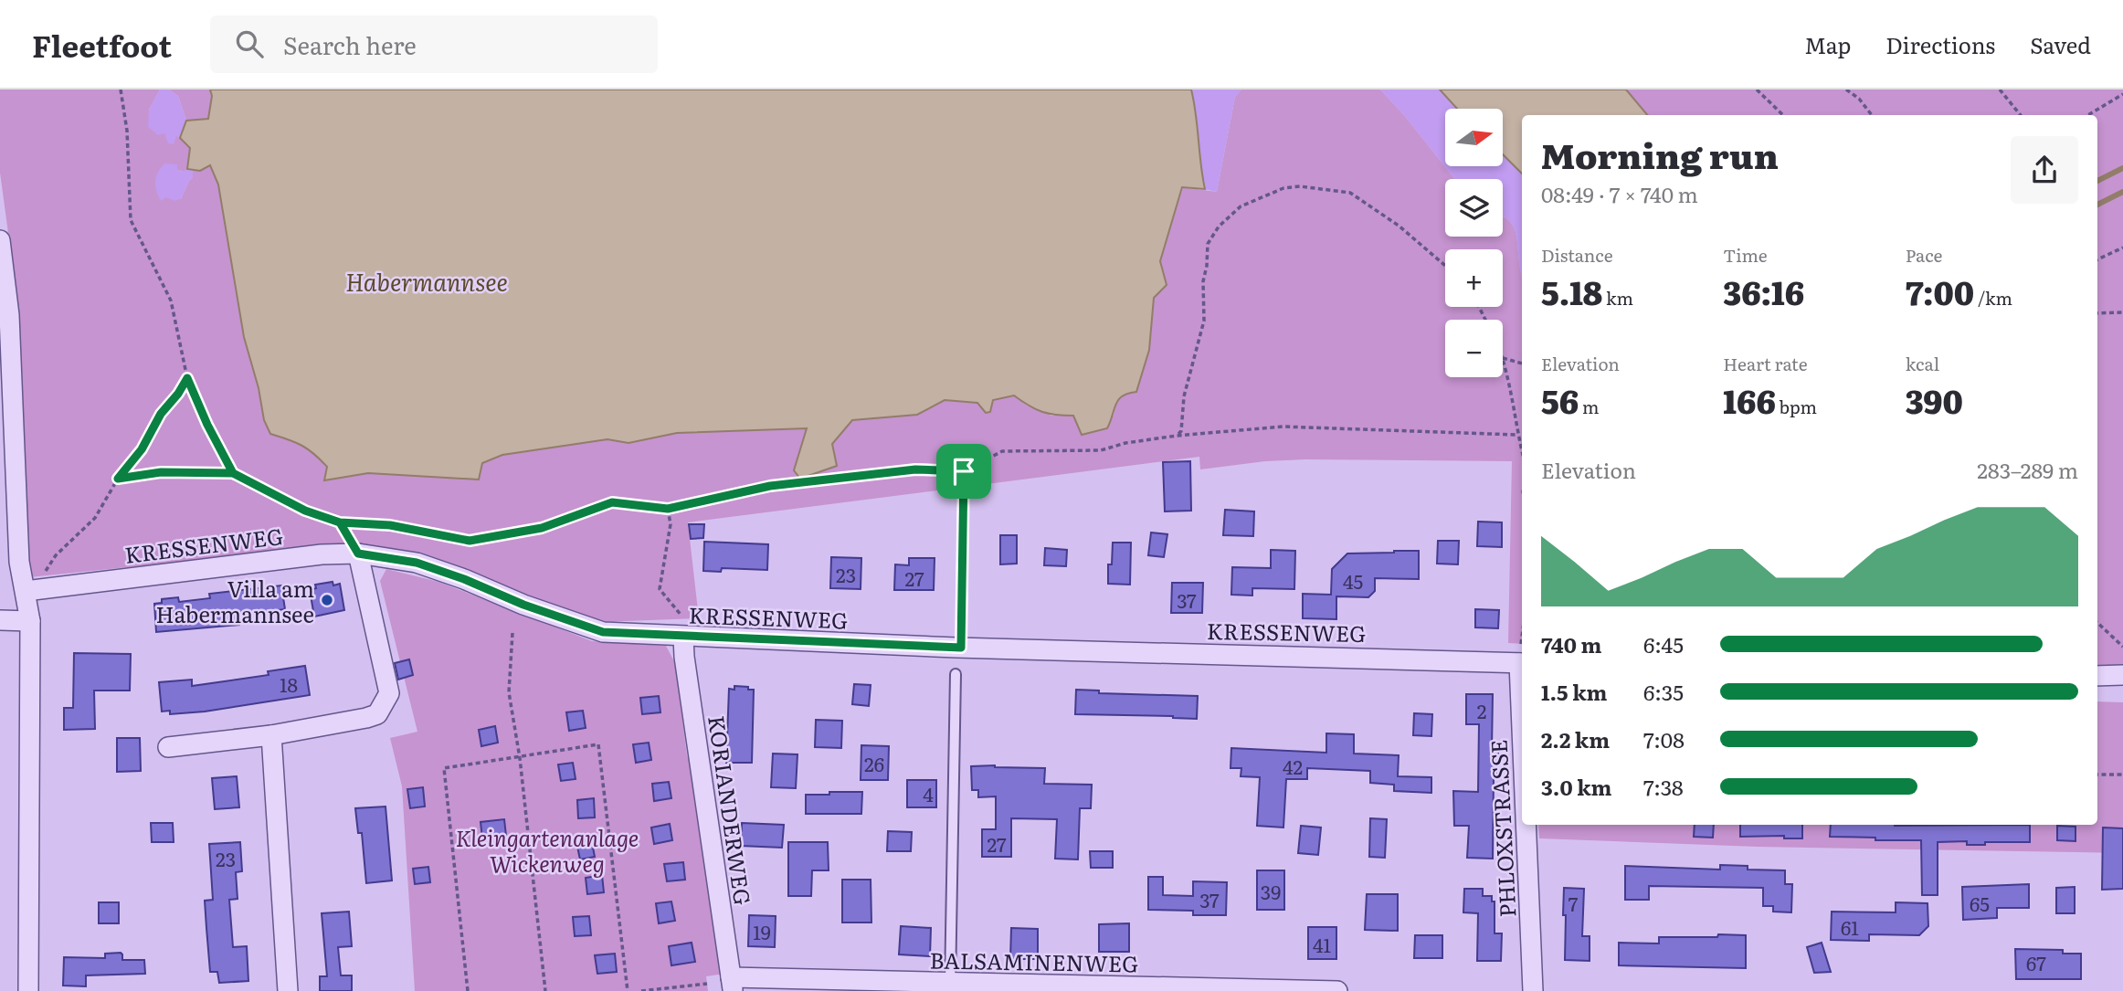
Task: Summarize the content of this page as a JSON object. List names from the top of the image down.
{
  "streets": {
    "street": [
      "KRESSENWEG",
      "KORIANDERWEG",
      "PHLOXSTRASSE",
      "BALSAMINENWEG"
    ]
  },
  "crossings": [
    ["KRESSENWEG", "KORIANDERWEG"],
    ["KORIANDERWEG", "BALSAMINENWEG"]
  ],
  "water": ["Habermannsee"],
  "parks": ["Kleingartenanlage Wickenweg"],
  "places": ["Villa am Habermannsee"],
  "house_numbers": [
    "23",
    "27",
    "45",
    "37",
    "18",
    "2",
    "26",
    "42",
    "4",
    "27",
    "23",
    "39",
    "37",
    "7",
    "65",
    "61",
    "19",
    "41",
    "67"
  ],
  "north": "right",
  "page": {
    "header": "Fleetfoot",
    "search": "Search here",
    "nav": ["Map", "Directions", "Saved"],
    "map_buttons": ["+", "−"],
    "heading": ["Morning run", "08:49 · 7 × 740 m"],
    "stats": [
      ["Distance", "5.18 km"],
      ["Time", "36:16"],
      ["Pace", "7:00 /km"],
      ["Elevation", "56 m"],
      ["Heart rate", "166 bpm"],
      ["kcal", "390"]
    ],
    "chart": ["Elevation", "283–289 m"],
    "list": [
      {
        "name": "740 m",
        "note": "6:45"
      },
      {
        "name": "1.5 km",
        "note": "6:35"
      },
      {
        "name": "2.2 km",
        "note": "7:08"
      },
      {
        "name": "3.0 km",
        "note": "7:38"
      }
    ]
  }
}
